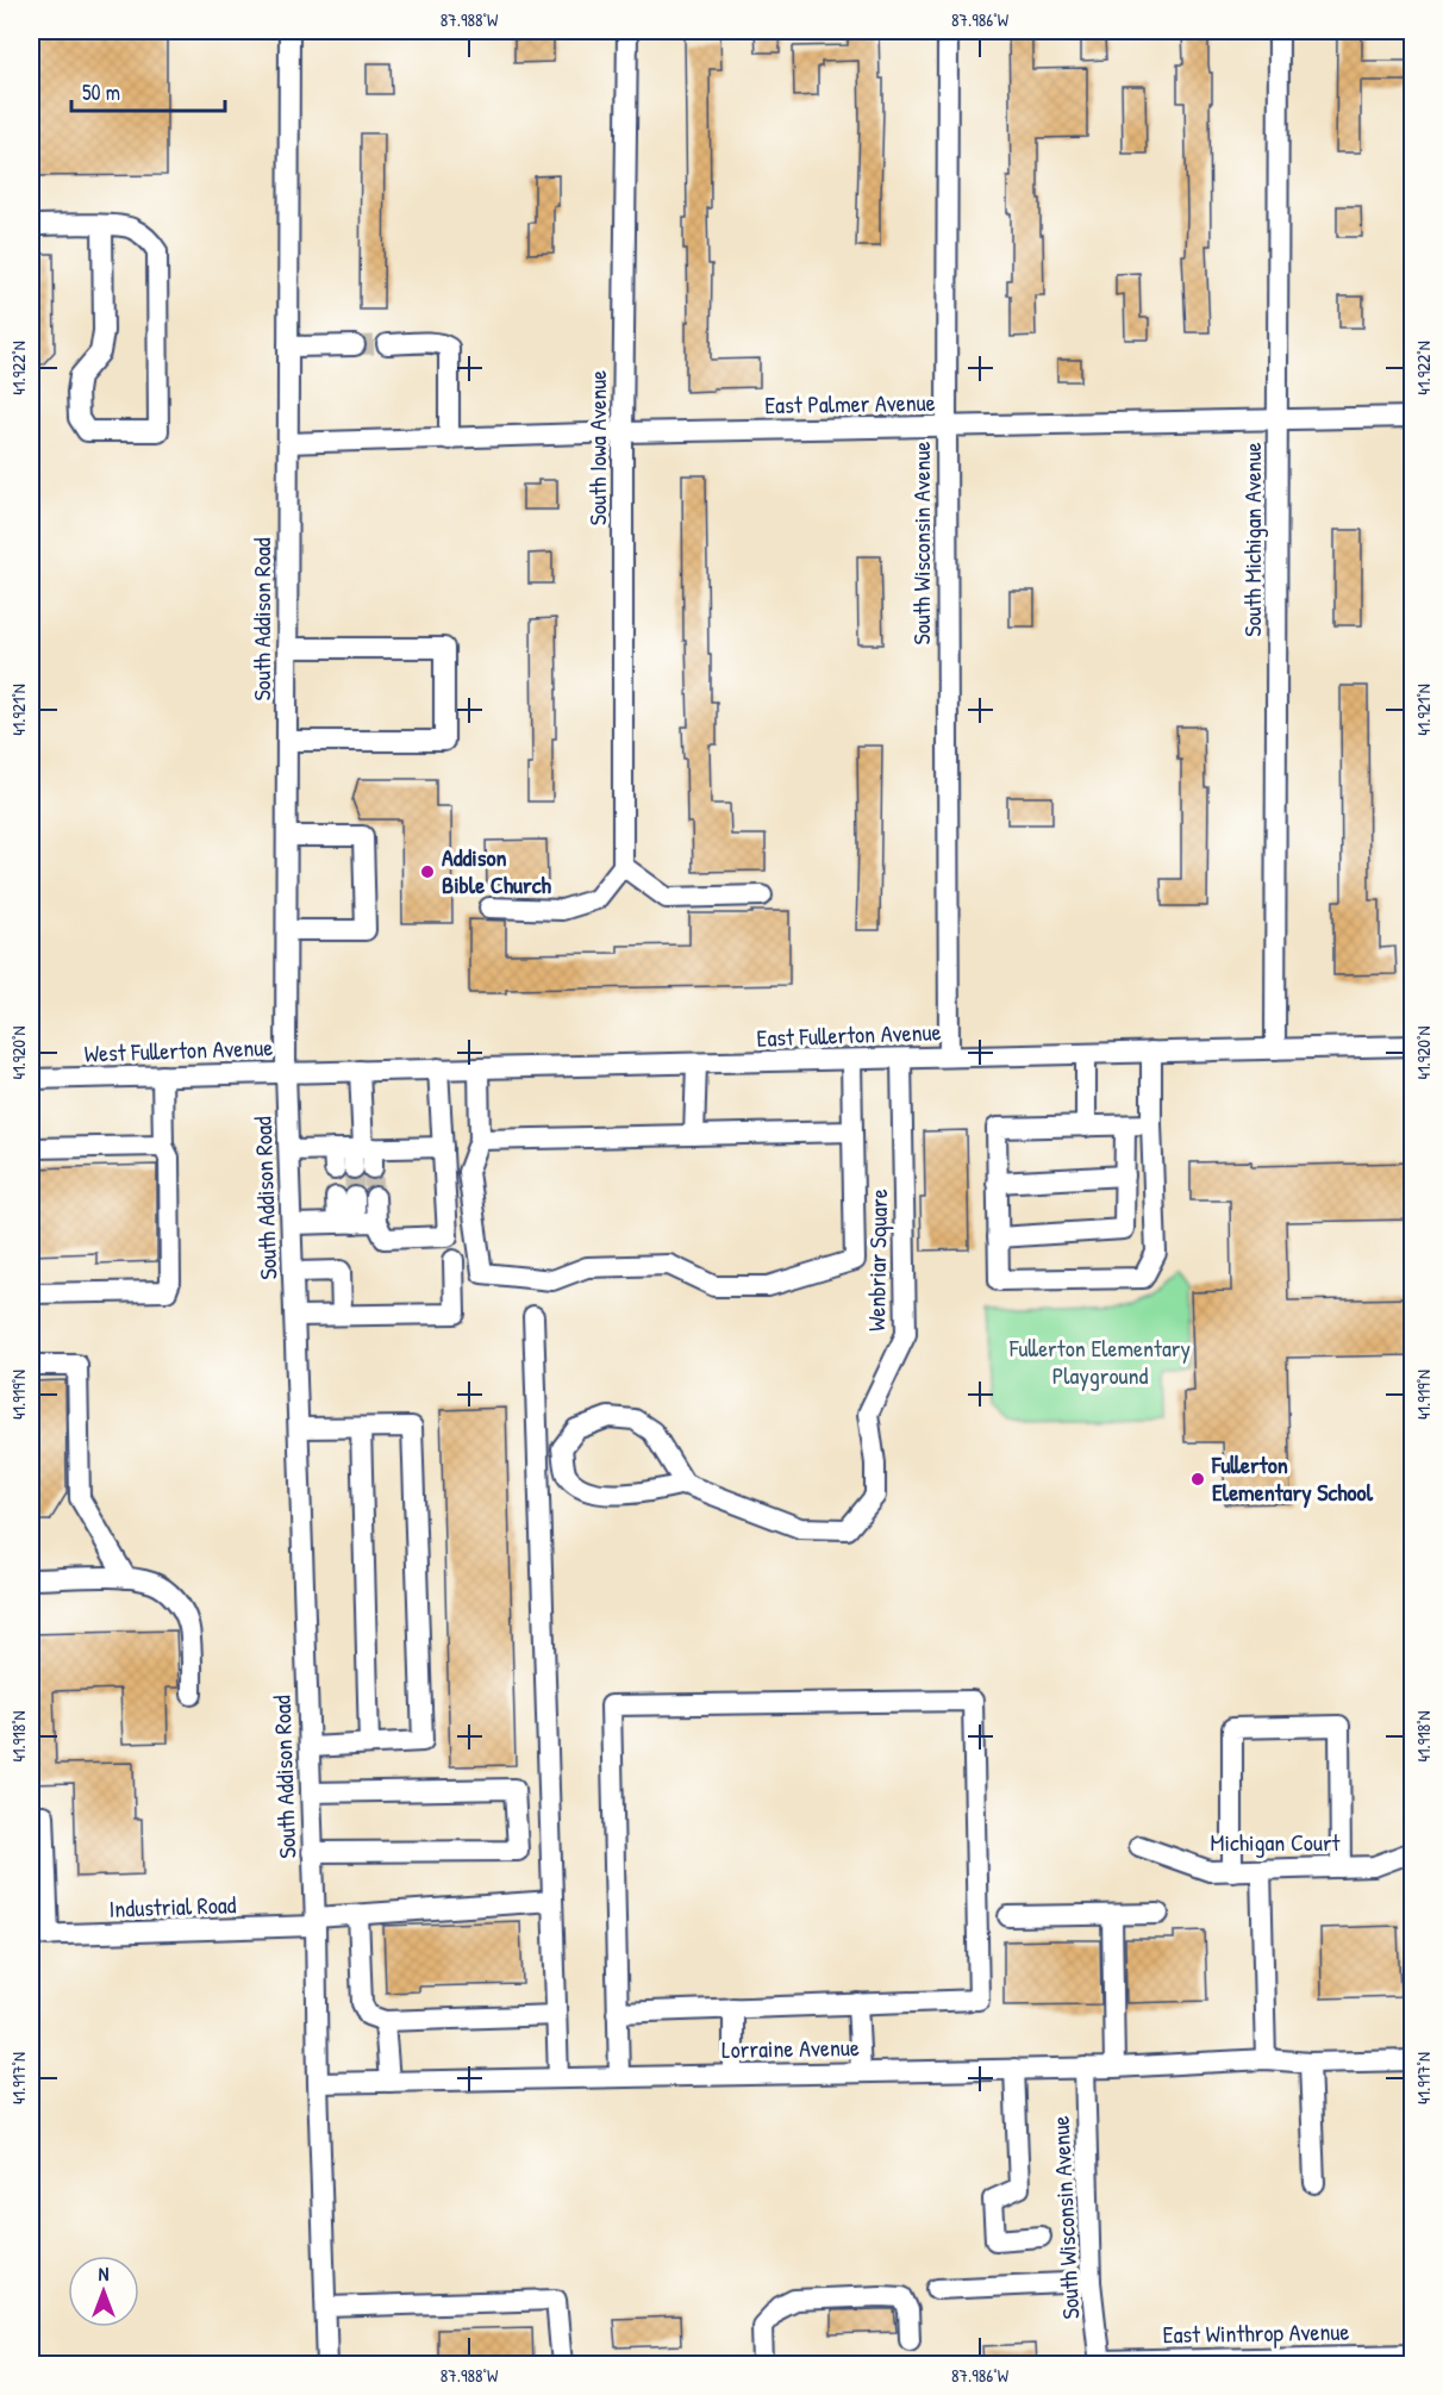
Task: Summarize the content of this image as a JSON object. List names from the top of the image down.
{
  "streets": {
    "street": [
      "East Palmer Avenue",
      "South Iowa Avenue",
      "South Michigan Avenue",
      "South Wisconsin Avenue",
      "South Addison Road",
      "East Fullerton Avenue",
      "West Fullerton Avenue",
      "Wenbriar Square",
      "Michigan Court",
      "Industrial Road",
      "Lorraine Avenue",
      "East Winthrop Avenue"
    ]
  },
  "crossings": [
    ["East Palmer Avenue", "South Iowa Avenue"],
    ["East Palmer Avenue", "South Michigan Avenue"],
    ["East Palmer Avenue", "South Wisconsin Avenue"],
    ["East Palmer Avenue", "South Addison Road"],
    ["South Michigan Avenue", "East Fullerton Avenue"],
    ["South Wisconsin Avenue", "East Fullerton Avenue"],
    ["South Wisconsin Avenue", "Lorraine Avenue"],
    ["South Wisconsin Avenue", "East Winthrop Avenue"],
    ["South Addison Road", "East Fullerton Avenue"],
    ["South Addison Road", "West Fullerton Avenue"],
    ["South Addison Road", "Industrial Road"],
    ["South Addison Road", "Lorraine Avenue"],
    ["East Fullerton Avenue", "West Fullerton Avenue"],
    ["East Fullerton Avenue", "Wenbriar Square"]
  ],
  "parks": ["Fullerton Elementary Playground"],
  "places": ["Addison Bible Church", "Fullerton Elementary School"],
  "scale_bar": "50 m",
  "north": "top",
  "coordinates": [
    "87.988°W",
    "87.986°W",
    "41.922°N",
    "41.921°N",
    "41.920°N",
    "41.919°N",
    "41.918°N",
    "41.917°N"
  ]
}
